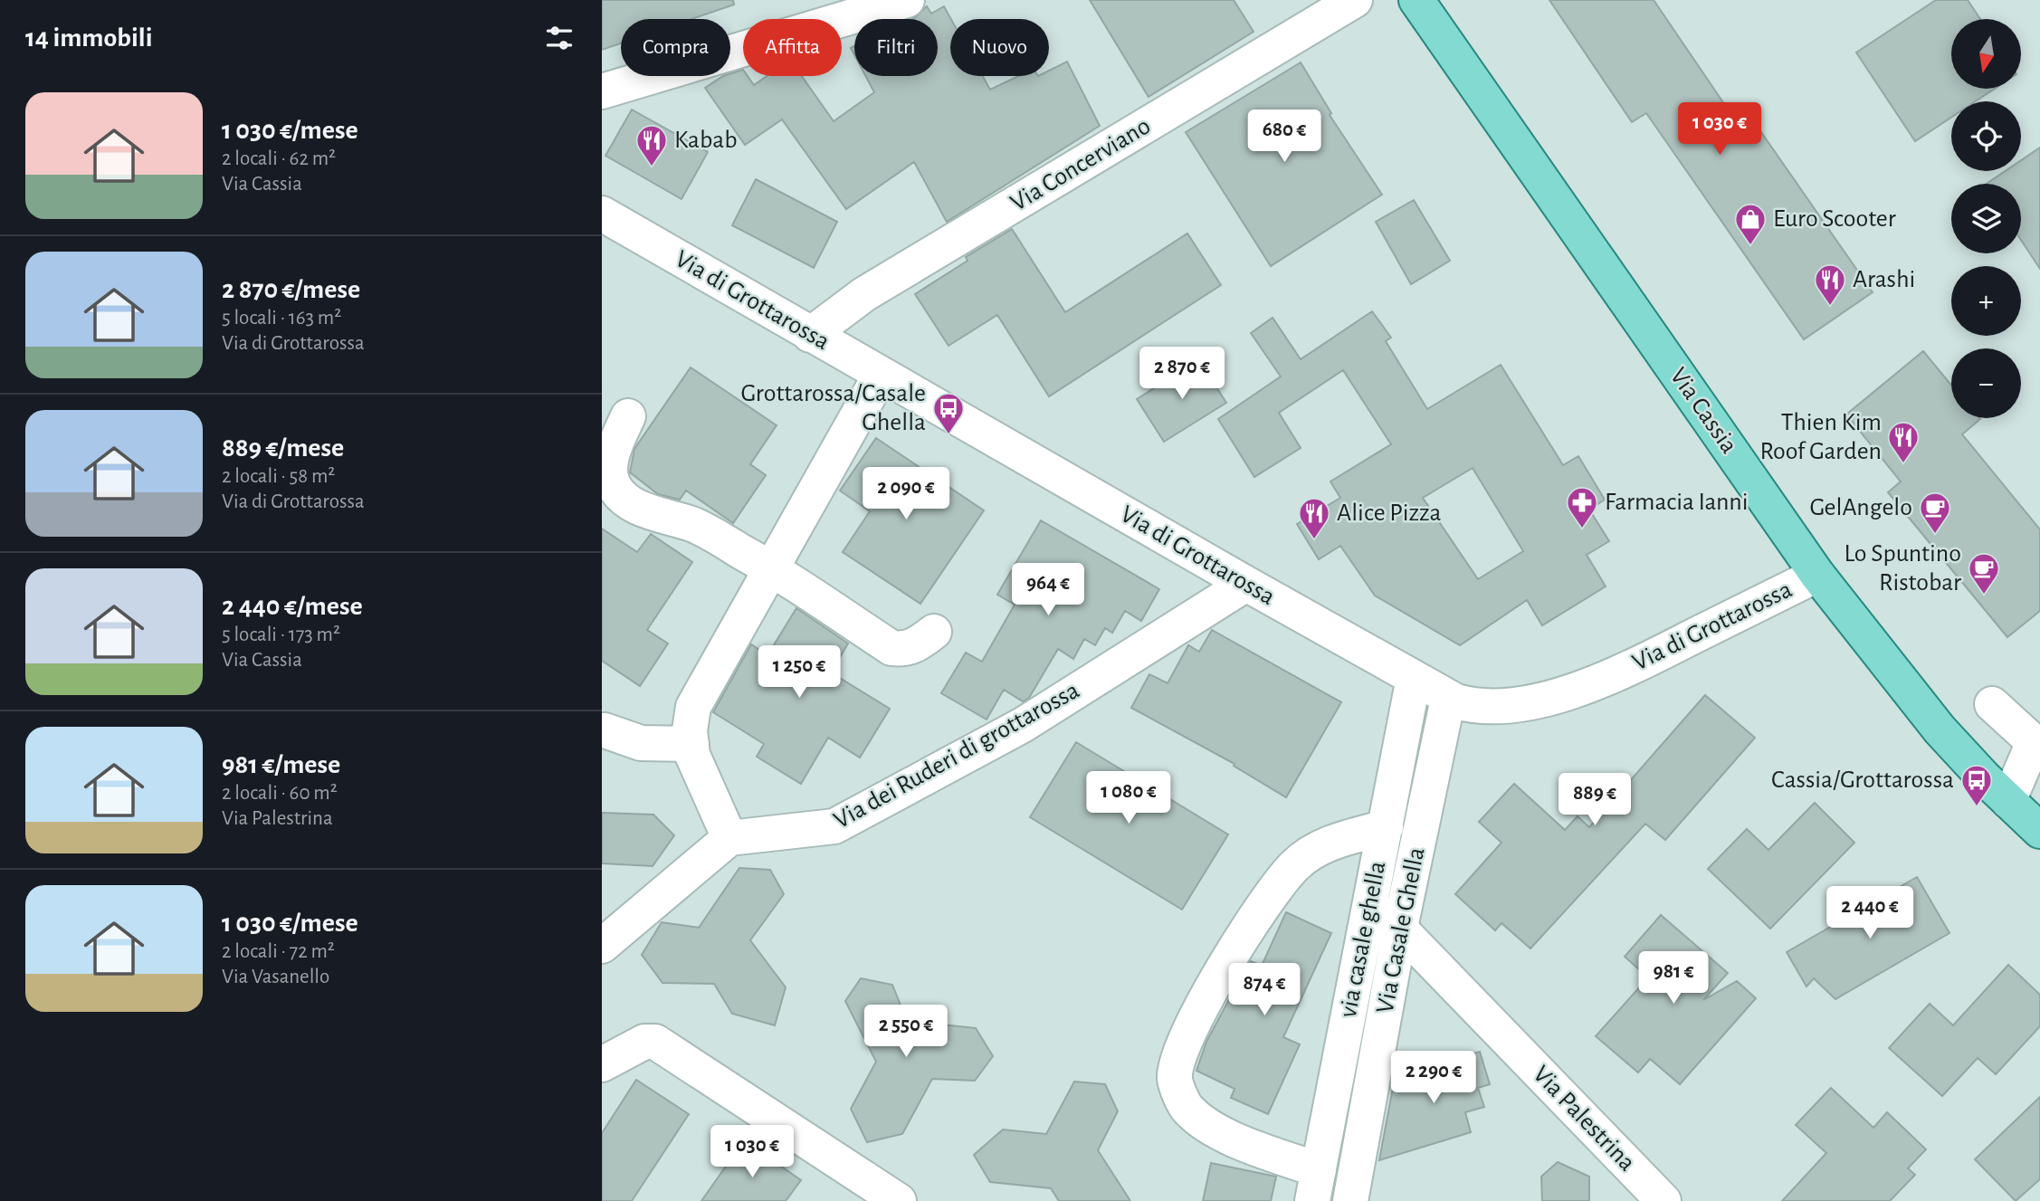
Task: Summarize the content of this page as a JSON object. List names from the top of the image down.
{
  "streets": {
    "main road": ["Via Cassia"],
    "street": [
      "Via Concerviano",
      "Via di Grottarossa",
      "Via dei Ruderi di grottarossa",
      "Via Casale Ghella",
      "via casale ghella",
      "Via Palestrina"
    ]
  },
  "crossings": [
    ["Via Concerviano", "Via di Grottarossa"],
    ["Via di Grottarossa", "Via Cassia"],
    ["Via di Grottarossa", "Via dei Ruderi di grottarossa"],
    ["Via di Grottarossa", "Via Casale Ghella"],
    ["Via di Grottarossa", "via casale ghella"],
    ["Via Casale Ghella", "Via Palestrina"],
    ["via casale ghella", "Via Palestrina"]
  ],
  "places": {
    "restaurant": [
      "Kabab",
      "Arashi",
      "Thien Kim Roof Garden",
      "Alice Pizza"
    ],
    "shop": ["Euro Scooter"],
    "bus stop": ["Grottarossa/Casale Ghella", "Cassia/Grottarossa"],
    "pharmacy": ["Farmacia Ianni"],
    "cafe": ["GelAngelo", "Lo Spuntino Ristobar"]
  },
  "north": "bottom",
  "page": {
    "heading": "14 immobili",
    "map_buttons": ["+", "−"],
    "chip": [
      "Compra",
      "Affitta",
      "Filtri",
      "Nuovo"
    ],
    "list": [
      {
        "name": "1 030 €/mese",
        "note": "2 locali · 62 m² · Via Cassia"
      },
      {
        "name": "2 870 €/mese",
        "note": "5 locali · 163 m² · Via di Grottarossa"
      },
      {
        "name": "889 €/mese",
        "note": "2 locali · 58 m² · Via di Grottarossa"
      },
      {
        "name": "2 440 €/mese",
        "note": "5 locali · 173 m² · Via Cassia"
      },
      {
        "name": "981 €/mese",
        "note": "2 locali · 60 m² · Via Palestrina"
      },
      {
        "name": "1 030 €/mese",
        "note": "2 locali · 72 m² · Via Vasanello"
      }
    ],
    "price": [
      "1 030 €",
      "680 €",
      "2 870 €",
      "2 090 €",
      "964 €",
      "1 250 €",
      "1 080 €",
      "889 €",
      "2 440 €",
      "981 €",
      "874 €",
      "2 550 €",
      "2 290 €",
      "1 030 €"
    ]
  }
}
